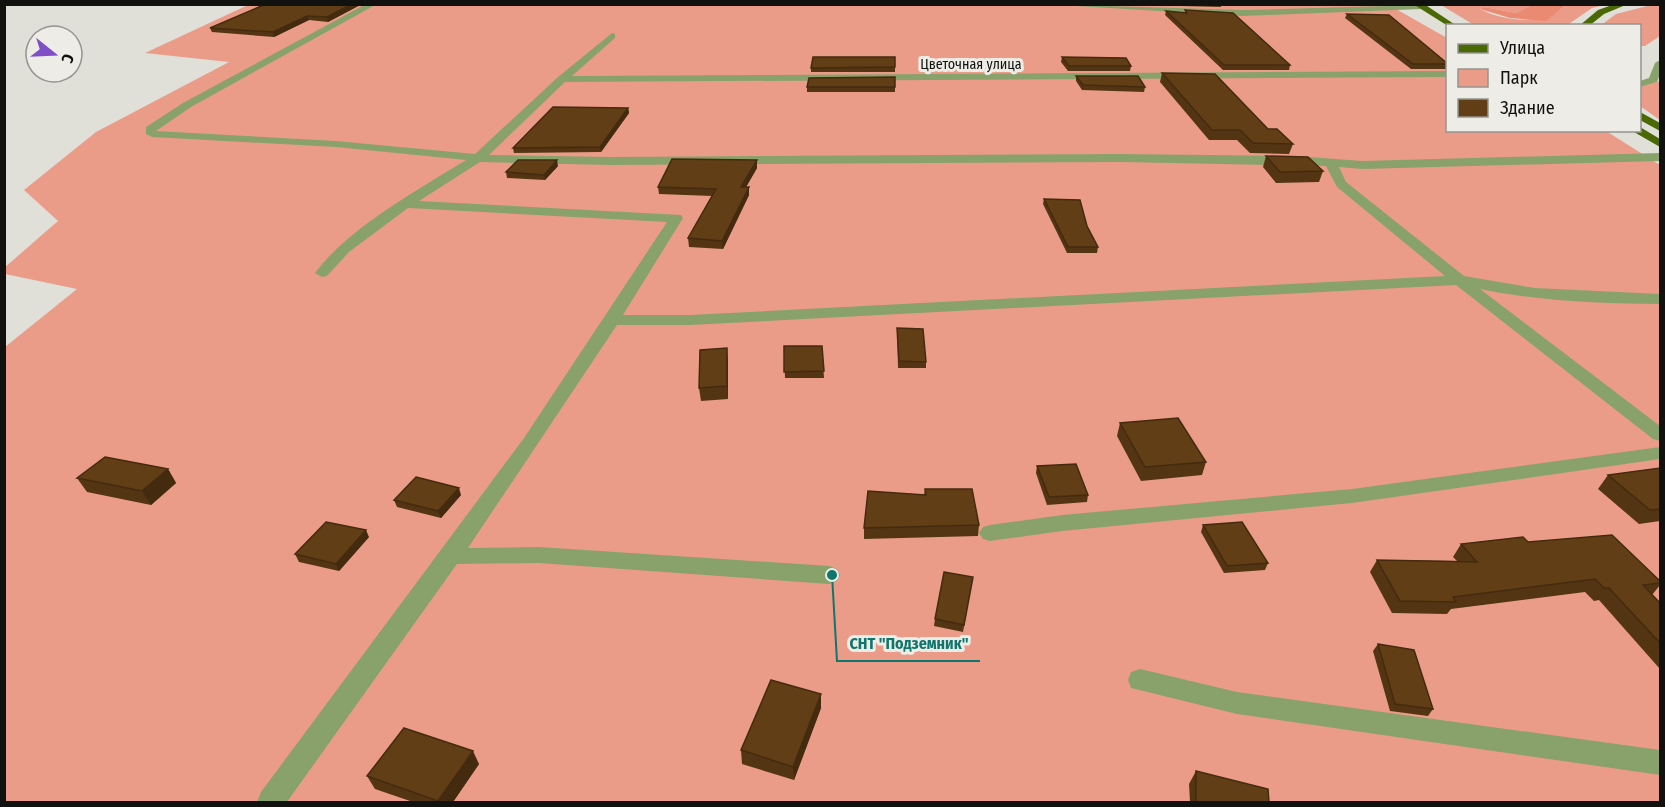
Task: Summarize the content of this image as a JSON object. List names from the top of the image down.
{
  "streets": {
    "street": ["Цветочная улица"]
  },
  "places": ["СНТ \"Подземник\""],
  "legend": ["Улица", "Парк", "Здание"],
  "north": "right"
}
